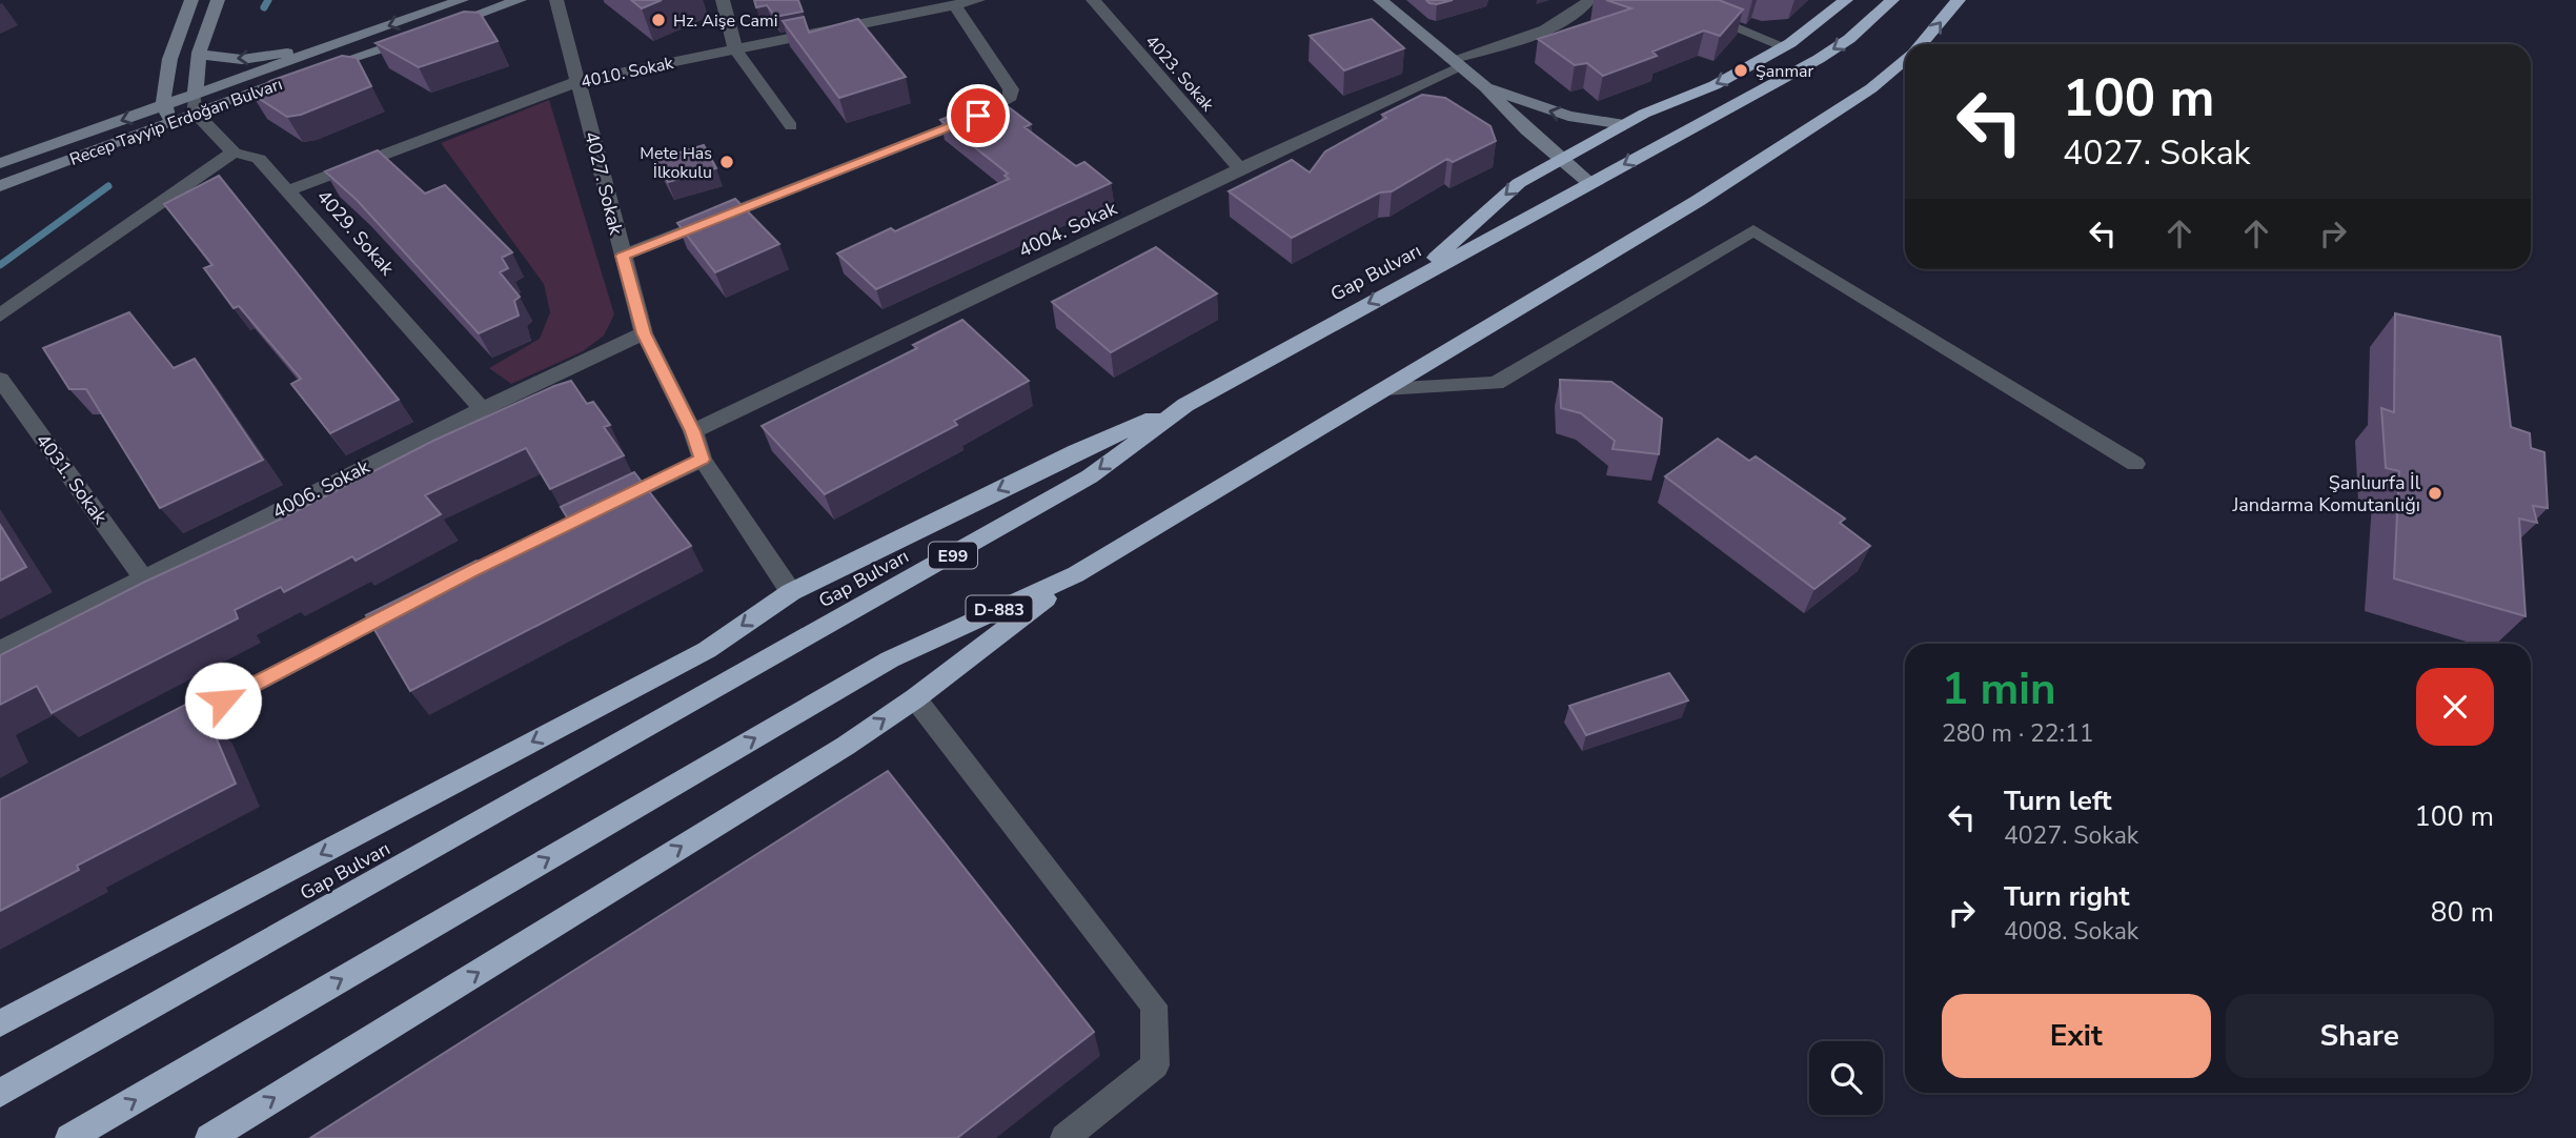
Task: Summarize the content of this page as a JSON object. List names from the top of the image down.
{
  "streets": {
    "highway": ["Gap Bulvarı", "E99", "D-883"],
    "main road": ["Recep Tayyip Erdoğan Bulvarı"],
    "street": [
      "4010. Sokak",
      "4023. Sokak",
      "4027. Sokak",
      "4004. Sokak",
      "4029. Sokak",
      "4031. Sokak",
      "4006. Sokak"
    ]
  },
  "crossings": [
    ["4010. Sokak", "4027. Sokak"],
    ["4010. Sokak", "4029. Sokak"],
    ["4023. Sokak", "4004. Sokak"],
    ["Recep Tayyip Erdoğan Bulvarı", "4029. Sokak"],
    ["4027. Sokak", "4004. Sokak"],
    ["4027. Sokak", "4006. Sokak"],
    ["4029. Sokak", "4006. Sokak"],
    ["4031. Sokak", "4006. Sokak"]
  ],
  "places": [
    "Hz. Aişe Cami",
    "Şanmar",
    "Mete Has İlkokulu",
    "Şanlıurfa İl Jandarma Komutanlığı"
  ],
  "page": {
    "turn": ["100 m", "4027. Sokak"],
    "heading": ["1 min", "280 m · 22:11"],
    "list": [
      {
        "name": "Turn left",
        "note": "4027. Sokak",
        "value": "100 m"
      },
      {
        "name": "Turn right",
        "note": "4008. Sokak",
        "value": "80 m"
      }
    ],
    "buttons": ["Exit", "Share"]
  }
}
